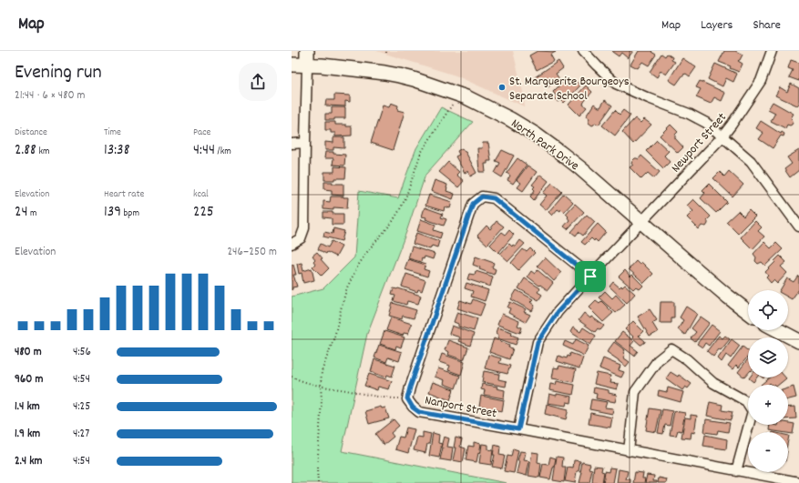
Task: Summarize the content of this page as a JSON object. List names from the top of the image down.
{
  "streets": {
    "main road": ["North Park Drive"],
    "street": ["Newport Street", "Nanport Street"]
  },
  "crossings": [
    ["Newport Street", "North Park Drive"],
    ["Newport Street", "Nanport Street"]
  ],
  "places": ["St. Marguerite Bourgeoys Separate School"],
  "page": {
    "header": "Map",
    "nav": ["Map", "Layers", "Share"],
    "heading": ["Evening run", "21:44 · 6 × 480 m"],
    "stats": [
      ["Distance", "2.88 km"],
      ["Time", "13:38"],
      ["Pace", "4:44 /km"],
      ["Elevation", "24 m"],
      ["Heart rate", "139 bpm"],
      ["kcal", "225"]
    ],
    "chart": ["Elevation", "246–250 m"],
    "map_buttons": ["+", "−"],
    "list": [
      {
        "name": "480 m",
        "note": "4:56"
      },
      {
        "name": "960 m",
        "note": "4:54"
      },
      {
        "name": "1.4 km",
        "note": "4:25"
      },
      {
        "name": "1.9 km",
        "note": "4:27"
      },
      {
        "name": "2.4 km",
        "note": "4:54"
      }
    ]
  }
}
